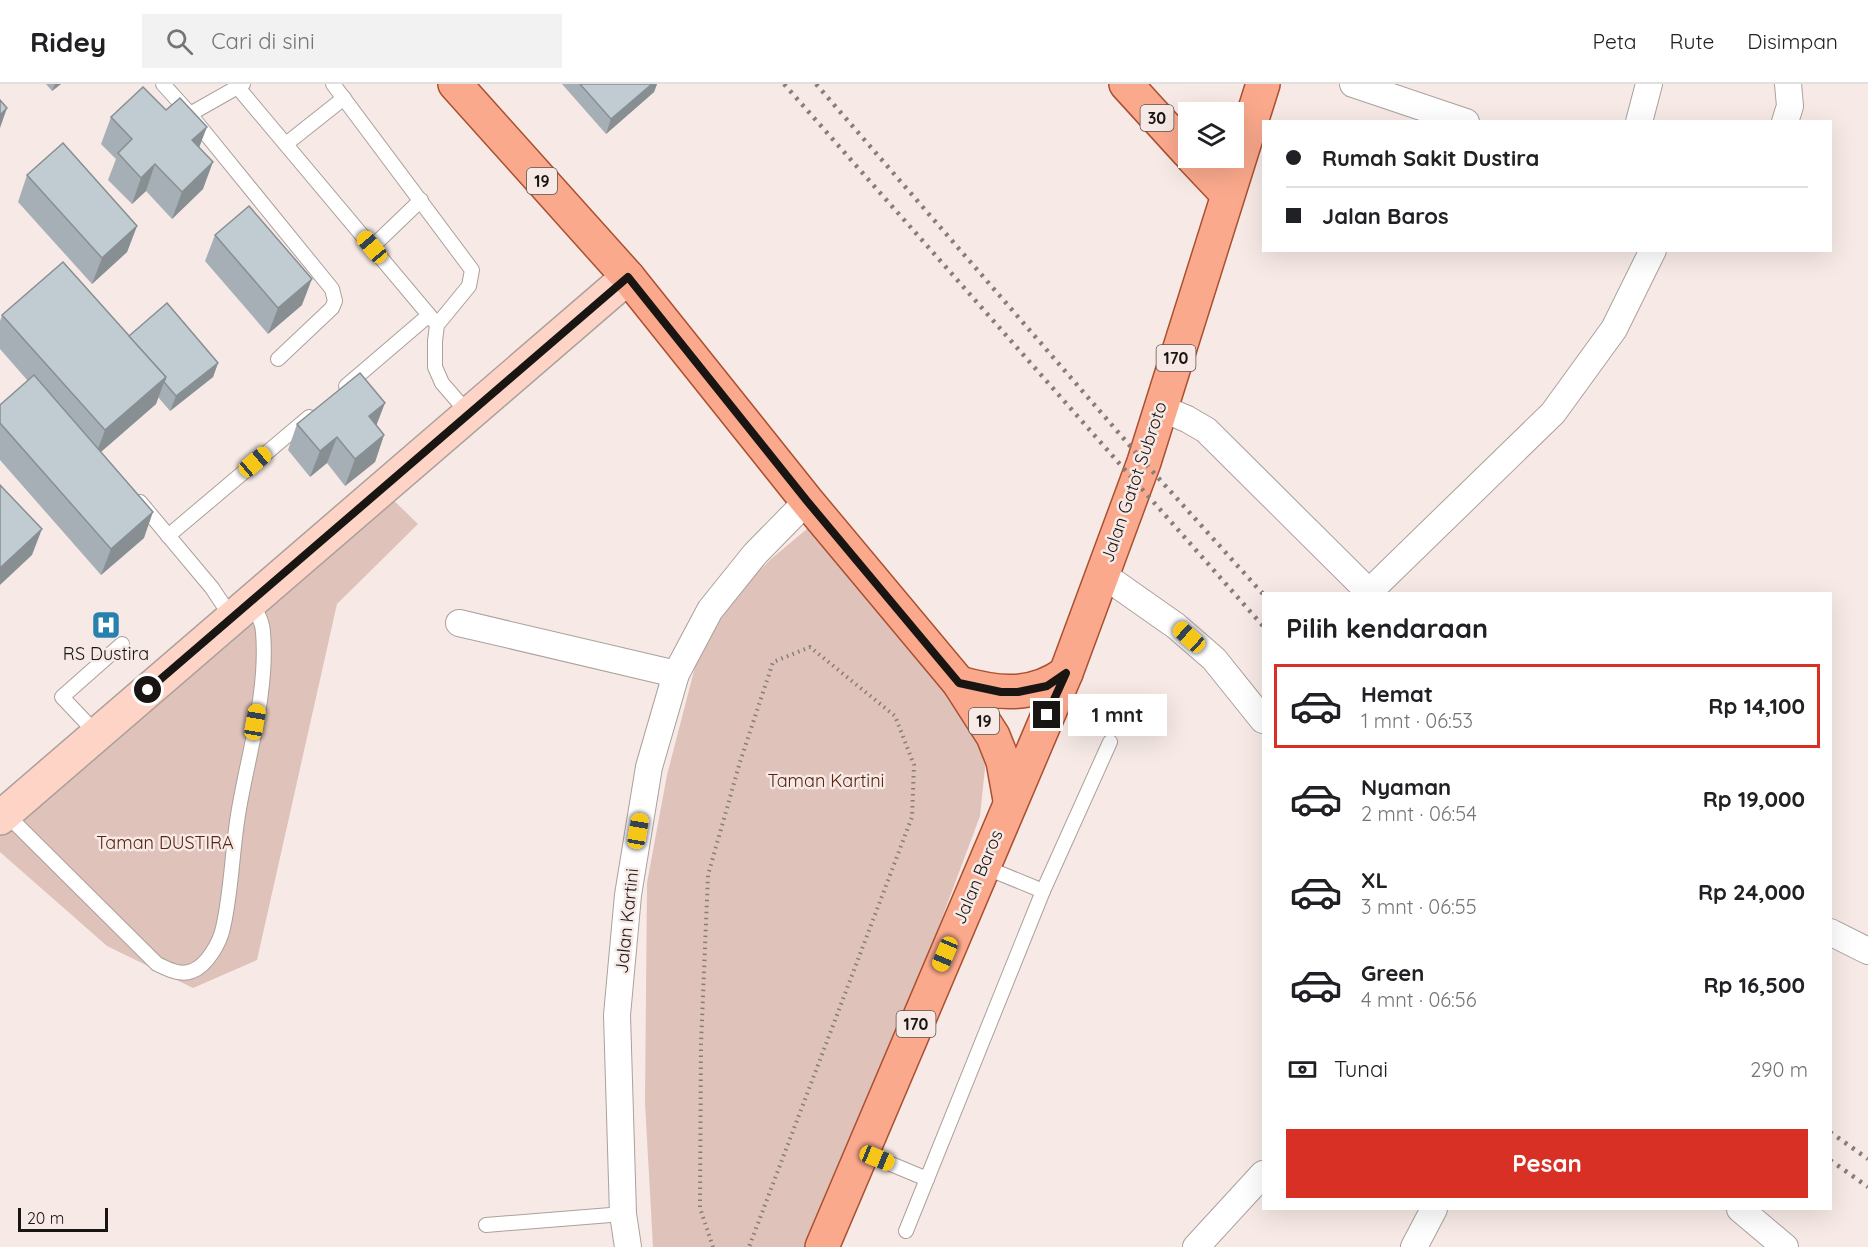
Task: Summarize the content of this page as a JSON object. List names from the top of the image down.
{
  "streets": {
    "main road": [
      "30",
      "19",
      "170",
      "Jalan Gatot Subroto",
      "Jalan Baros"
    ],
    "street": ["Jalan Kartini"]
  },
  "crossings": [
    ["19", "Jalan Gatot Subroto"],
    ["19", "Jalan Baros"],
    ["19", "Jalan Kartini"],
    ["Jalan Gatot Subroto", "Jalan Baros"]
  ],
  "parks": ["Taman Kartini", "Taman DUSTIRA"],
  "places": {
    "hospital": ["RS Dustira"]
  },
  "scale_bar": "20 m",
  "page": {
    "header": "Ridey",
    "search": "Cari di sini",
    "nav": ["Peta", "Rute", "Disimpan"],
    "banner": ["Rumah Sakit Dustira", "Jalan Baros"],
    "heading": "Pilih kendaraan",
    "list": [
      {
        "name": "Hemat",
        "note": "1 mnt · 06:53",
        "value": "Rp 14,100"
      },
      {
        "name": "Nyaman",
        "note": "2 mnt · 06:54",
        "value": "Rp 19,000"
      },
      {
        "name": "XL",
        "note": "3 mnt · 06:55",
        "value": "Rp 24,000"
      },
      {
        "name": "Green",
        "note": "4 mnt · 06:56",
        "value": "Rp 16,500"
      }
    ],
    "bubble": "1 mnt",
    "pay": ["Tunai", "290 m"],
    "buttons": "Pesan",
    "scale": "20 m"
  }
}
